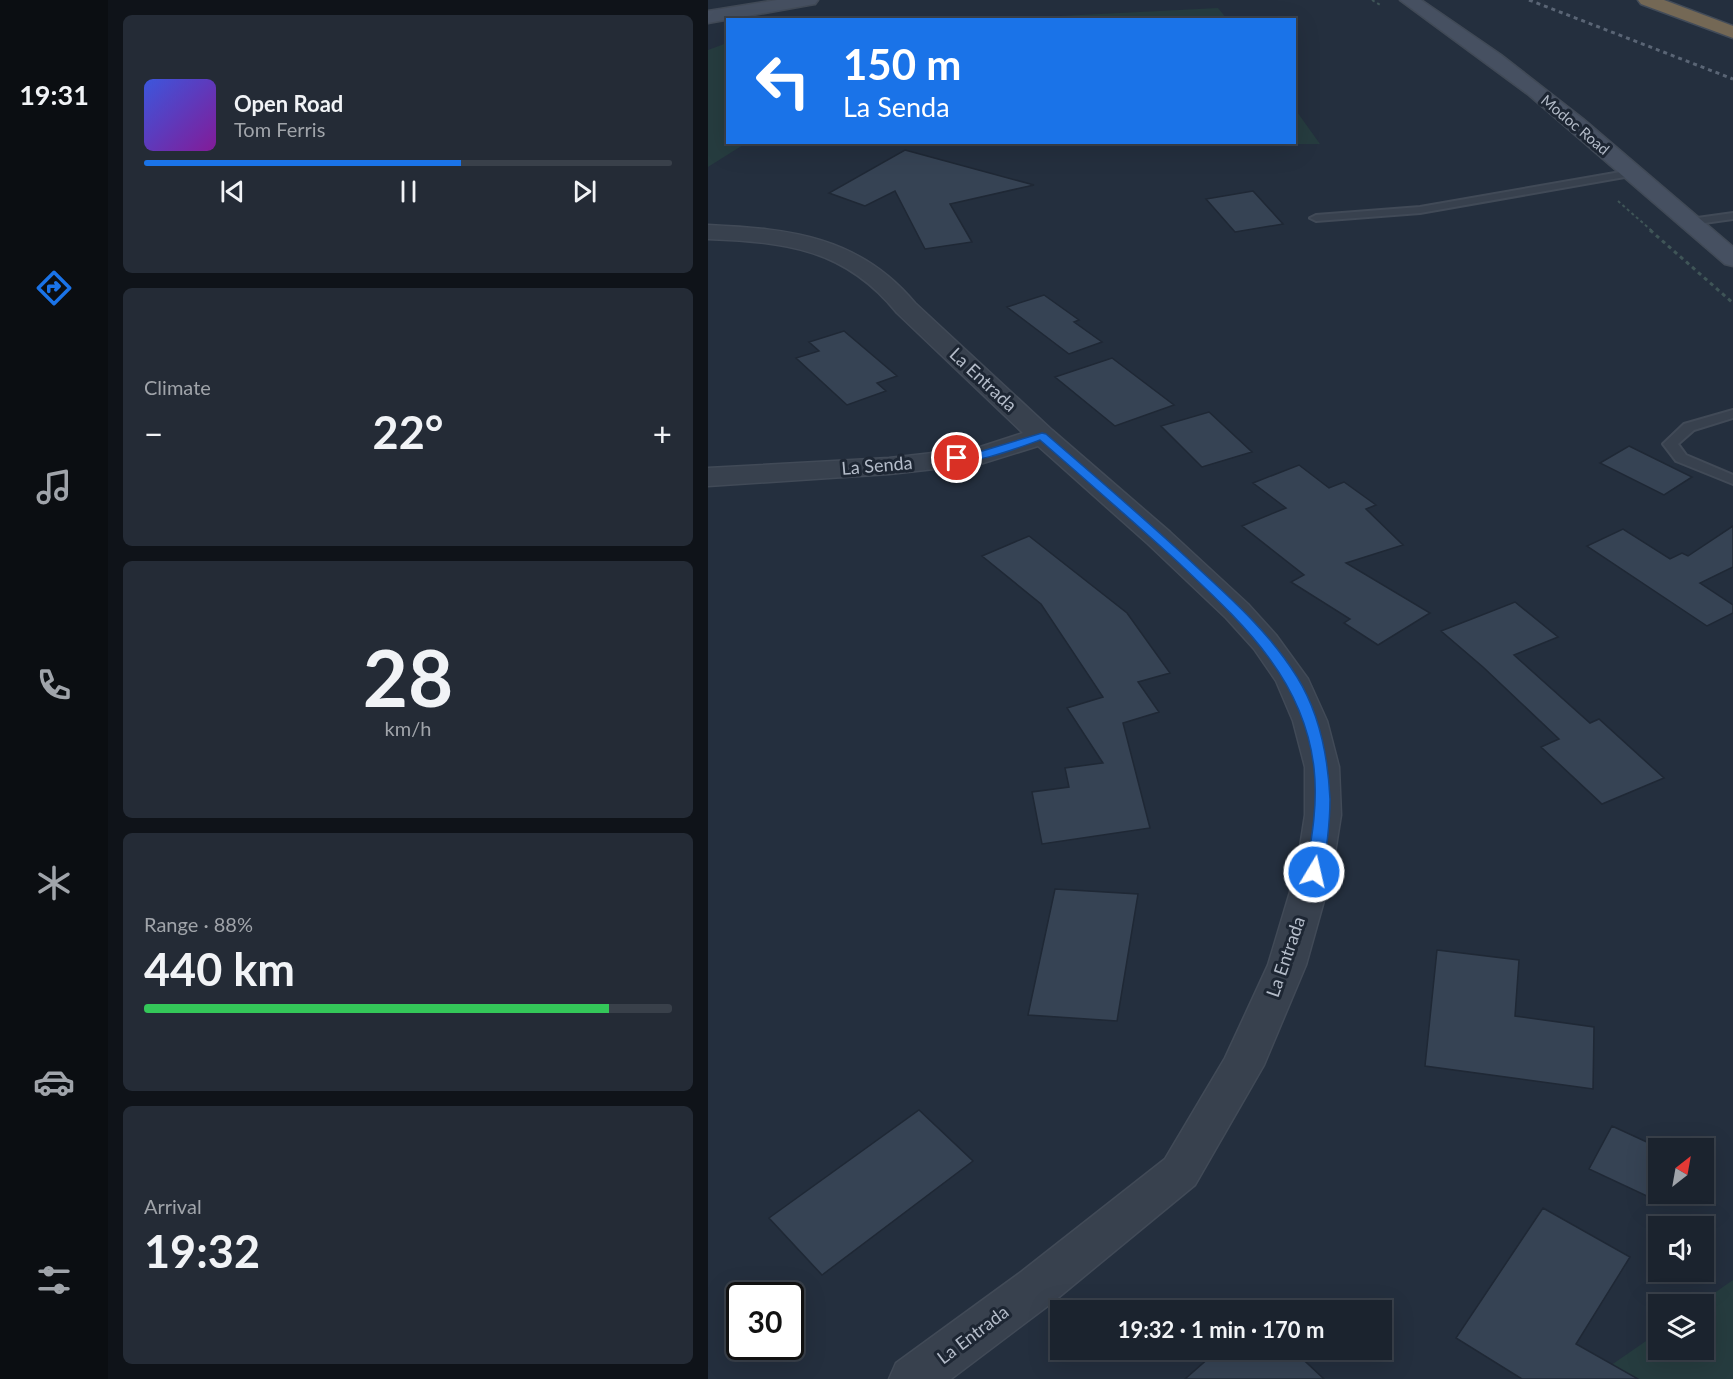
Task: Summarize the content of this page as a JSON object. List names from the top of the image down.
{
  "streets": {
    "street": ["Modoc Road", "La Entrada", "La Senda"]
  },
  "crossings": [
    ["La Entrada", "La Senda"]
  ],
  "north": "top right",
  "page": {
    "tabs": "19:31",
    "turn": ["150 m", "La Senda"],
    "song": ["Open Road", "Tom Ferris"],
    "tile": [
      "Climate",
      ["28", "km/h"],
      ["Range · 88%", "440 km"],
      ["Arrival", "19:32"]
    ],
    "heat": ["−", "22°", "+"],
    "limit": "30",
    "trip": "19:32 · 1 min · 170 m"
  }
}
